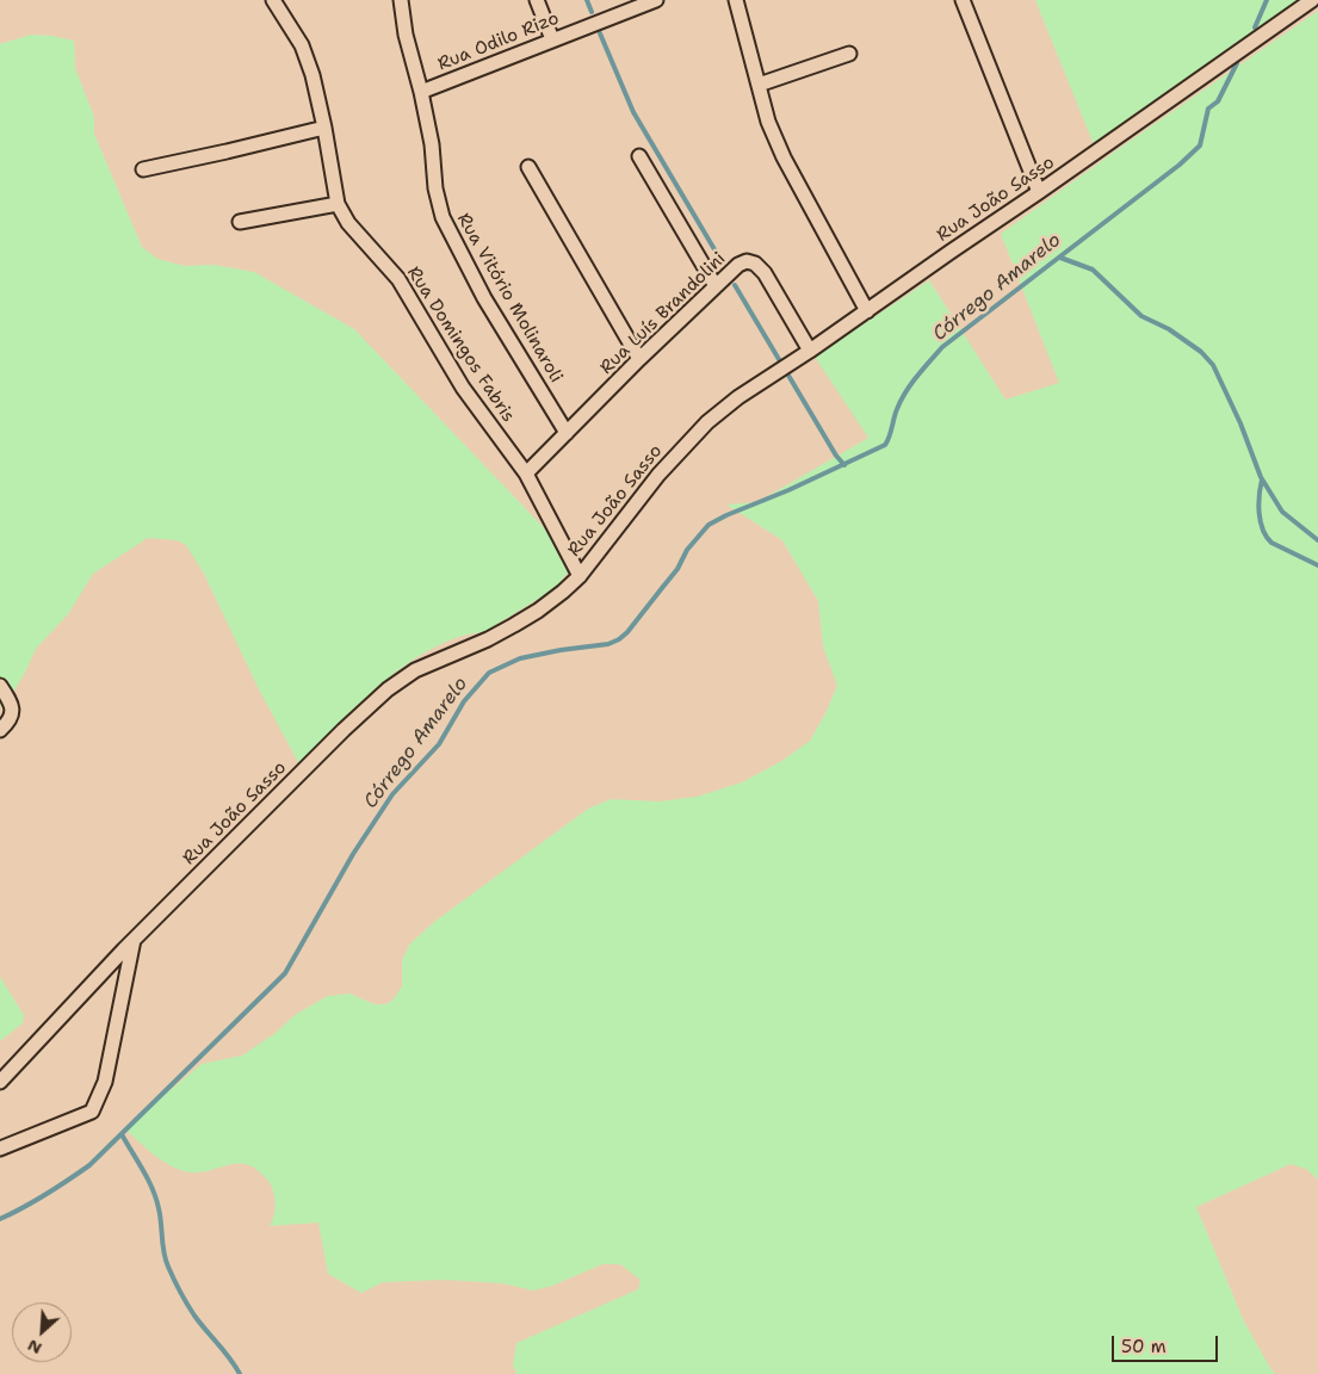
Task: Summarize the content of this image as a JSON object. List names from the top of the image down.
{
  "streets": {
    "street": [
      "Rua Odilo Rizo",
      "Rua João Sasso",
      "Rua Vitório Molinaroli",
      "Rua Luís Brandolini",
      "Rua Domingos Fabris"
    ]
  },
  "crossings": [
    ["Rua Odilo Rizo", "Rua Vitório Molinaroli"],
    ["Rua João Sasso", "Rua Luís Brandolini"],
    ["Rua João Sasso", "Rua Domingos Fabris"],
    ["Rua Vitório Molinaroli", "Rua Luís Brandolini"],
    ["Rua Luís Brandolini", "Rua Domingos Fabris"]
  ],
  "water": ["Córrego Amarelo"],
  "scale_bar": "50 m",
  "north": "bottom left"
}
